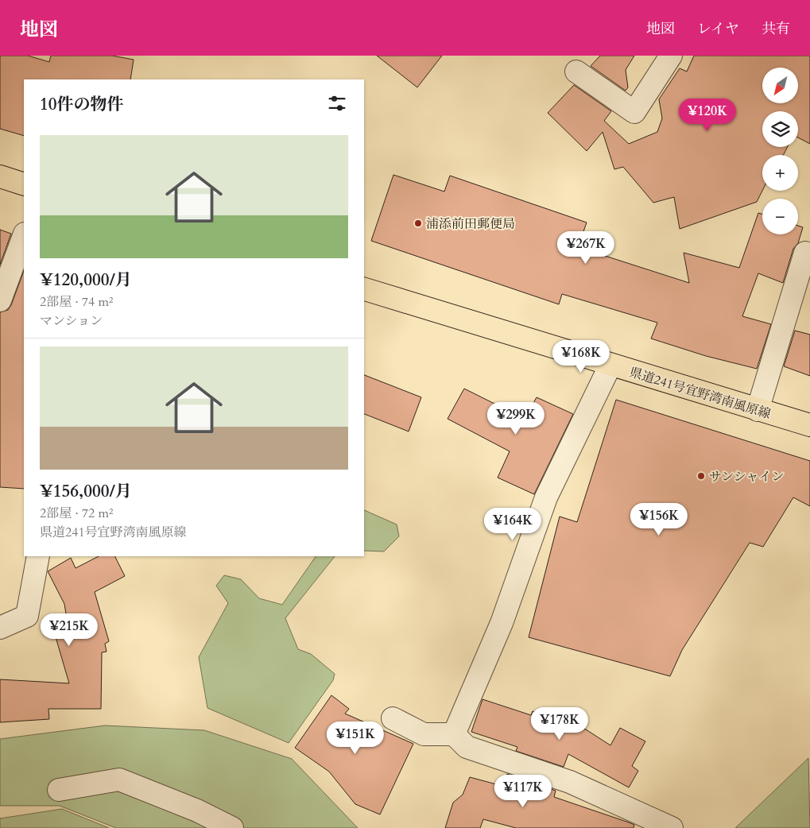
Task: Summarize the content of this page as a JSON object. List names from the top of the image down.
{
  "streets": {
    "main road": ["県道241号宜野湾南風原線"]
  },
  "places": ["浦添前田郵便局", "サンシャイン"],
  "north": "bottom left",
  "page": {
    "header": "地図",
    "nav": ["地図", "レイヤ", "共有"],
    "map_buttons": ["+", "−"],
    "heading": "10件の物件",
    "price": [
      "¥120K",
      "¥267K",
      "¥168K",
      "¥299K",
      "¥156K",
      "¥164K",
      "¥215K",
      "¥178K",
      "¥151K",
      "¥117K"
    ],
    "list": [
      {
        "name": "¥120,000/月",
        "note": "2部屋 · 74 m² · マンション"
      },
      {
        "name": "¥156,000/月",
        "note": "2部屋 · 72 m² · 県道241号宜野湾南風原線"
      }
    ]
  }
}
